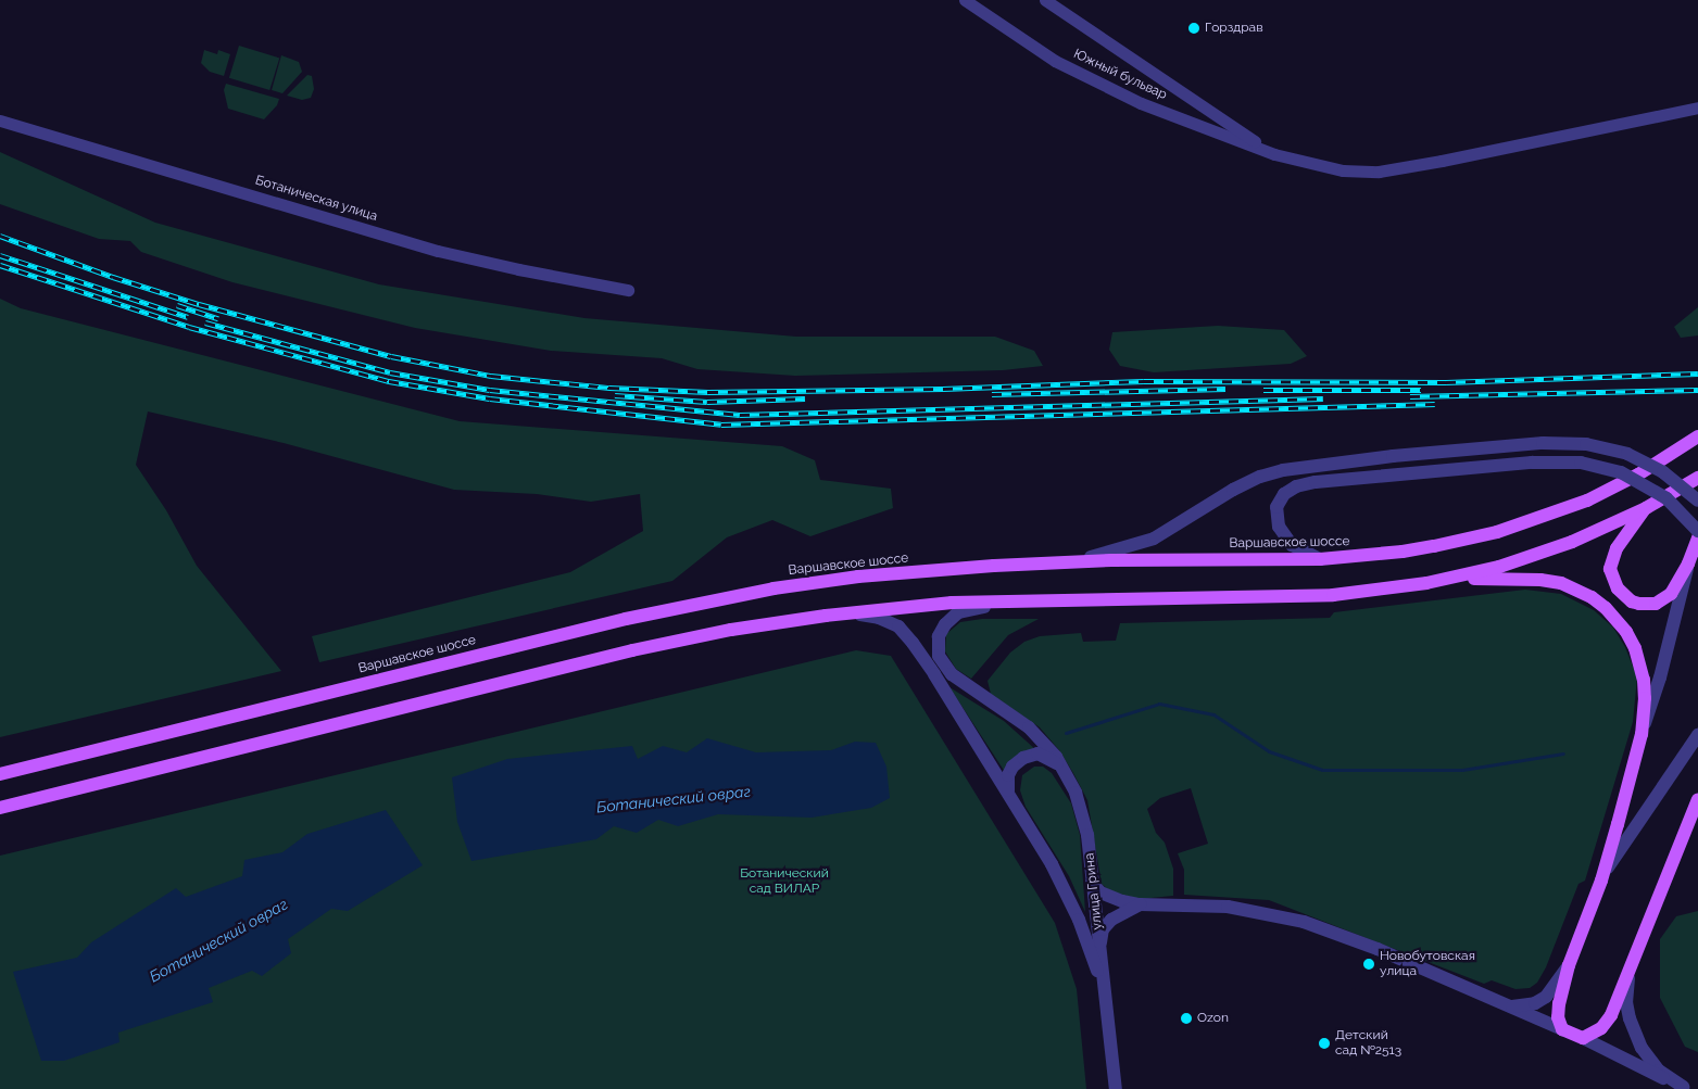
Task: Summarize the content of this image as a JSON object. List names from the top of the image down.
{
  "streets": {
    "main road": ["Варшавское шоссе"],
    "street": ["Южный бульвар", "Ботаническая улица", "улица Грина"]
  },
  "water": ["Ботанический овраг"],
  "parks": ["Ботанический сад ВИЛАР"],
  "places": [
    "Горздрав",
    "Новобутовская улица",
    "Ozon",
    "Детский сад №2513"
  ]
}
